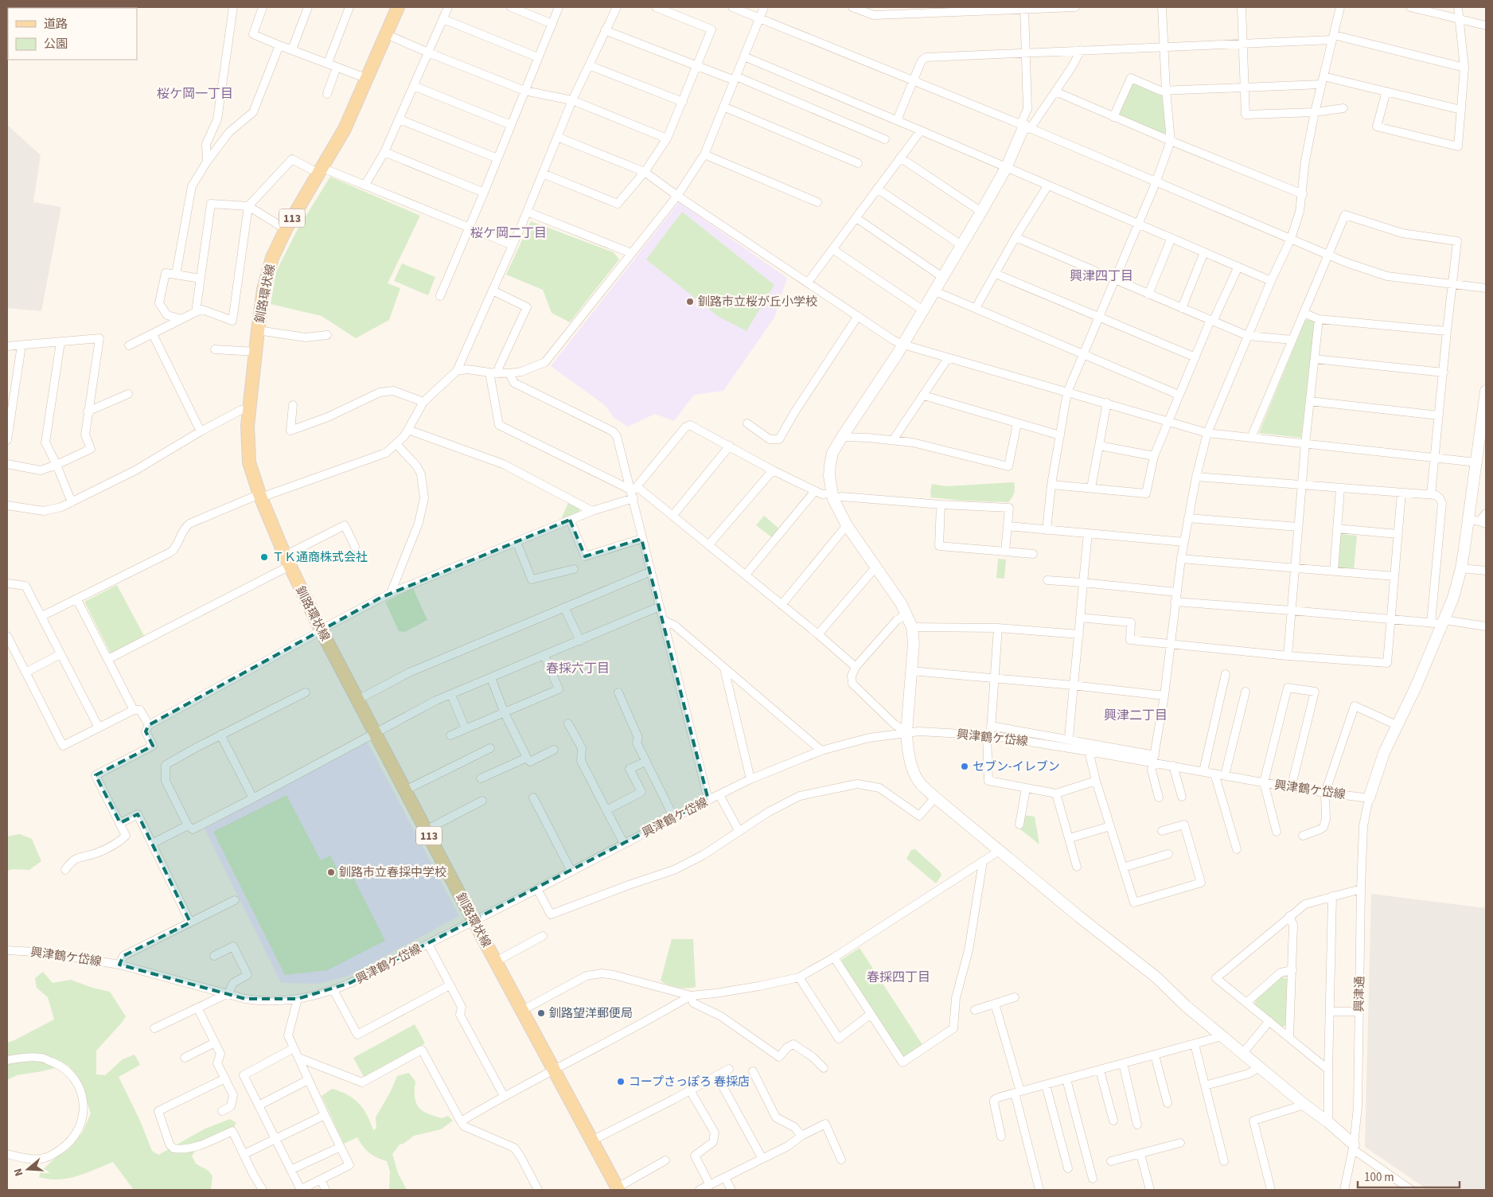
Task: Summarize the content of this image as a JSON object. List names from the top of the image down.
{
  "streets": {
    "main road": ["113", "釧路環状線"],
    "street": ["興津鶴ケ岱線", "興津通"]
  },
  "crossings": [
    ["釧路環状線", "興津鶴ケ岱線"],
    ["興津鶴ケ岱線", "興津通"]
  ],
  "districts": [
    "桜ケ岡一丁目",
    "桜ケ岡二丁目",
    "興津四丁目",
    "春採六丁目",
    "興津二丁目",
    "春採四丁目"
  ],
  "places": [
    "釧路市立桜が丘小学校",
    "ＴＫ通商株式会社",
    "セブン-イレブン",
    "釧路市立春採中学校",
    "釧路望洋郵便局",
    "コープさっぽろ 春採店"
  ],
  "legend": ["道路", "公園"],
  "scale_bar": "100 m",
  "north": "left"
}
